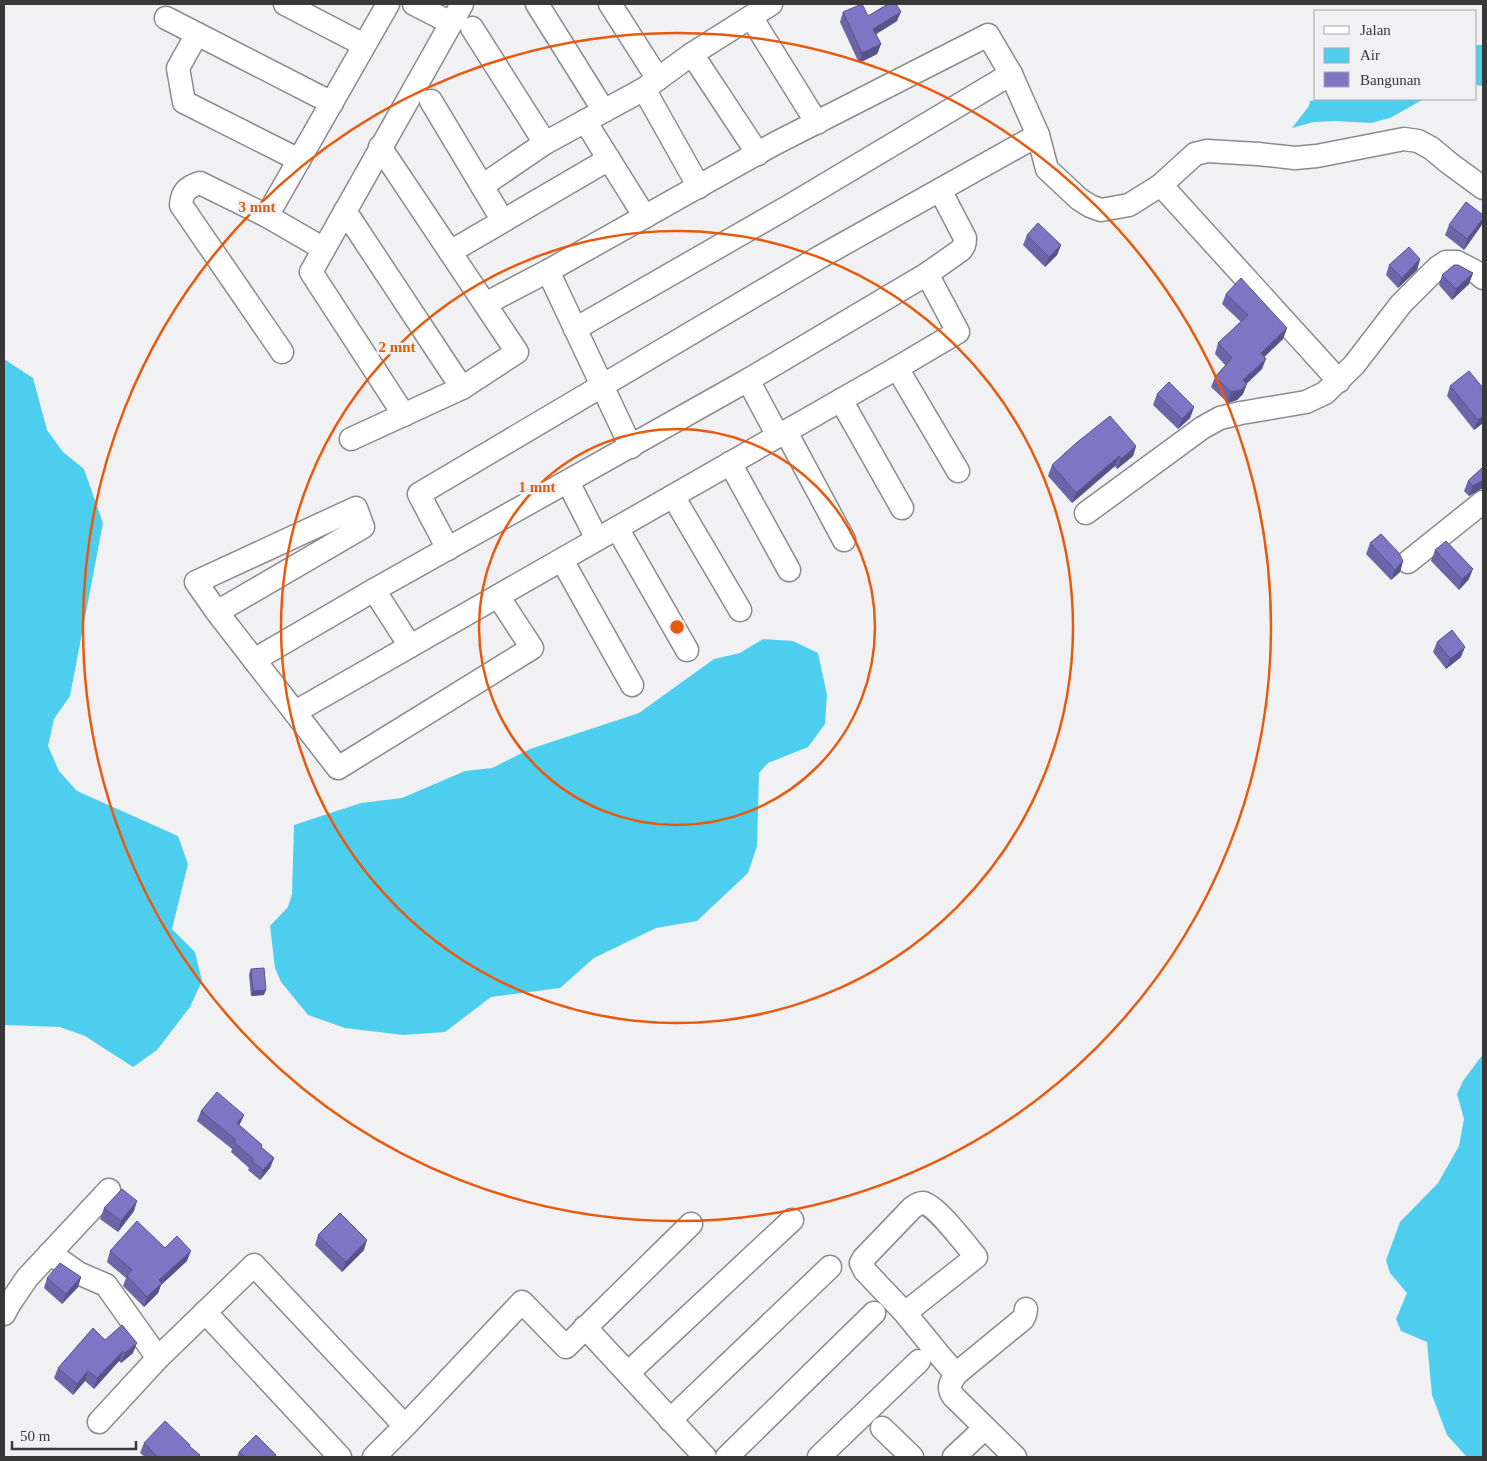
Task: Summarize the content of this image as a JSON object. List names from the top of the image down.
{
  "legend": ["Jalan", "Air", "Bangunan"],
  "scale_bar": "50 m",
  "rings": ["3 mnt", "2 mnt", "1 mnt"]
}
